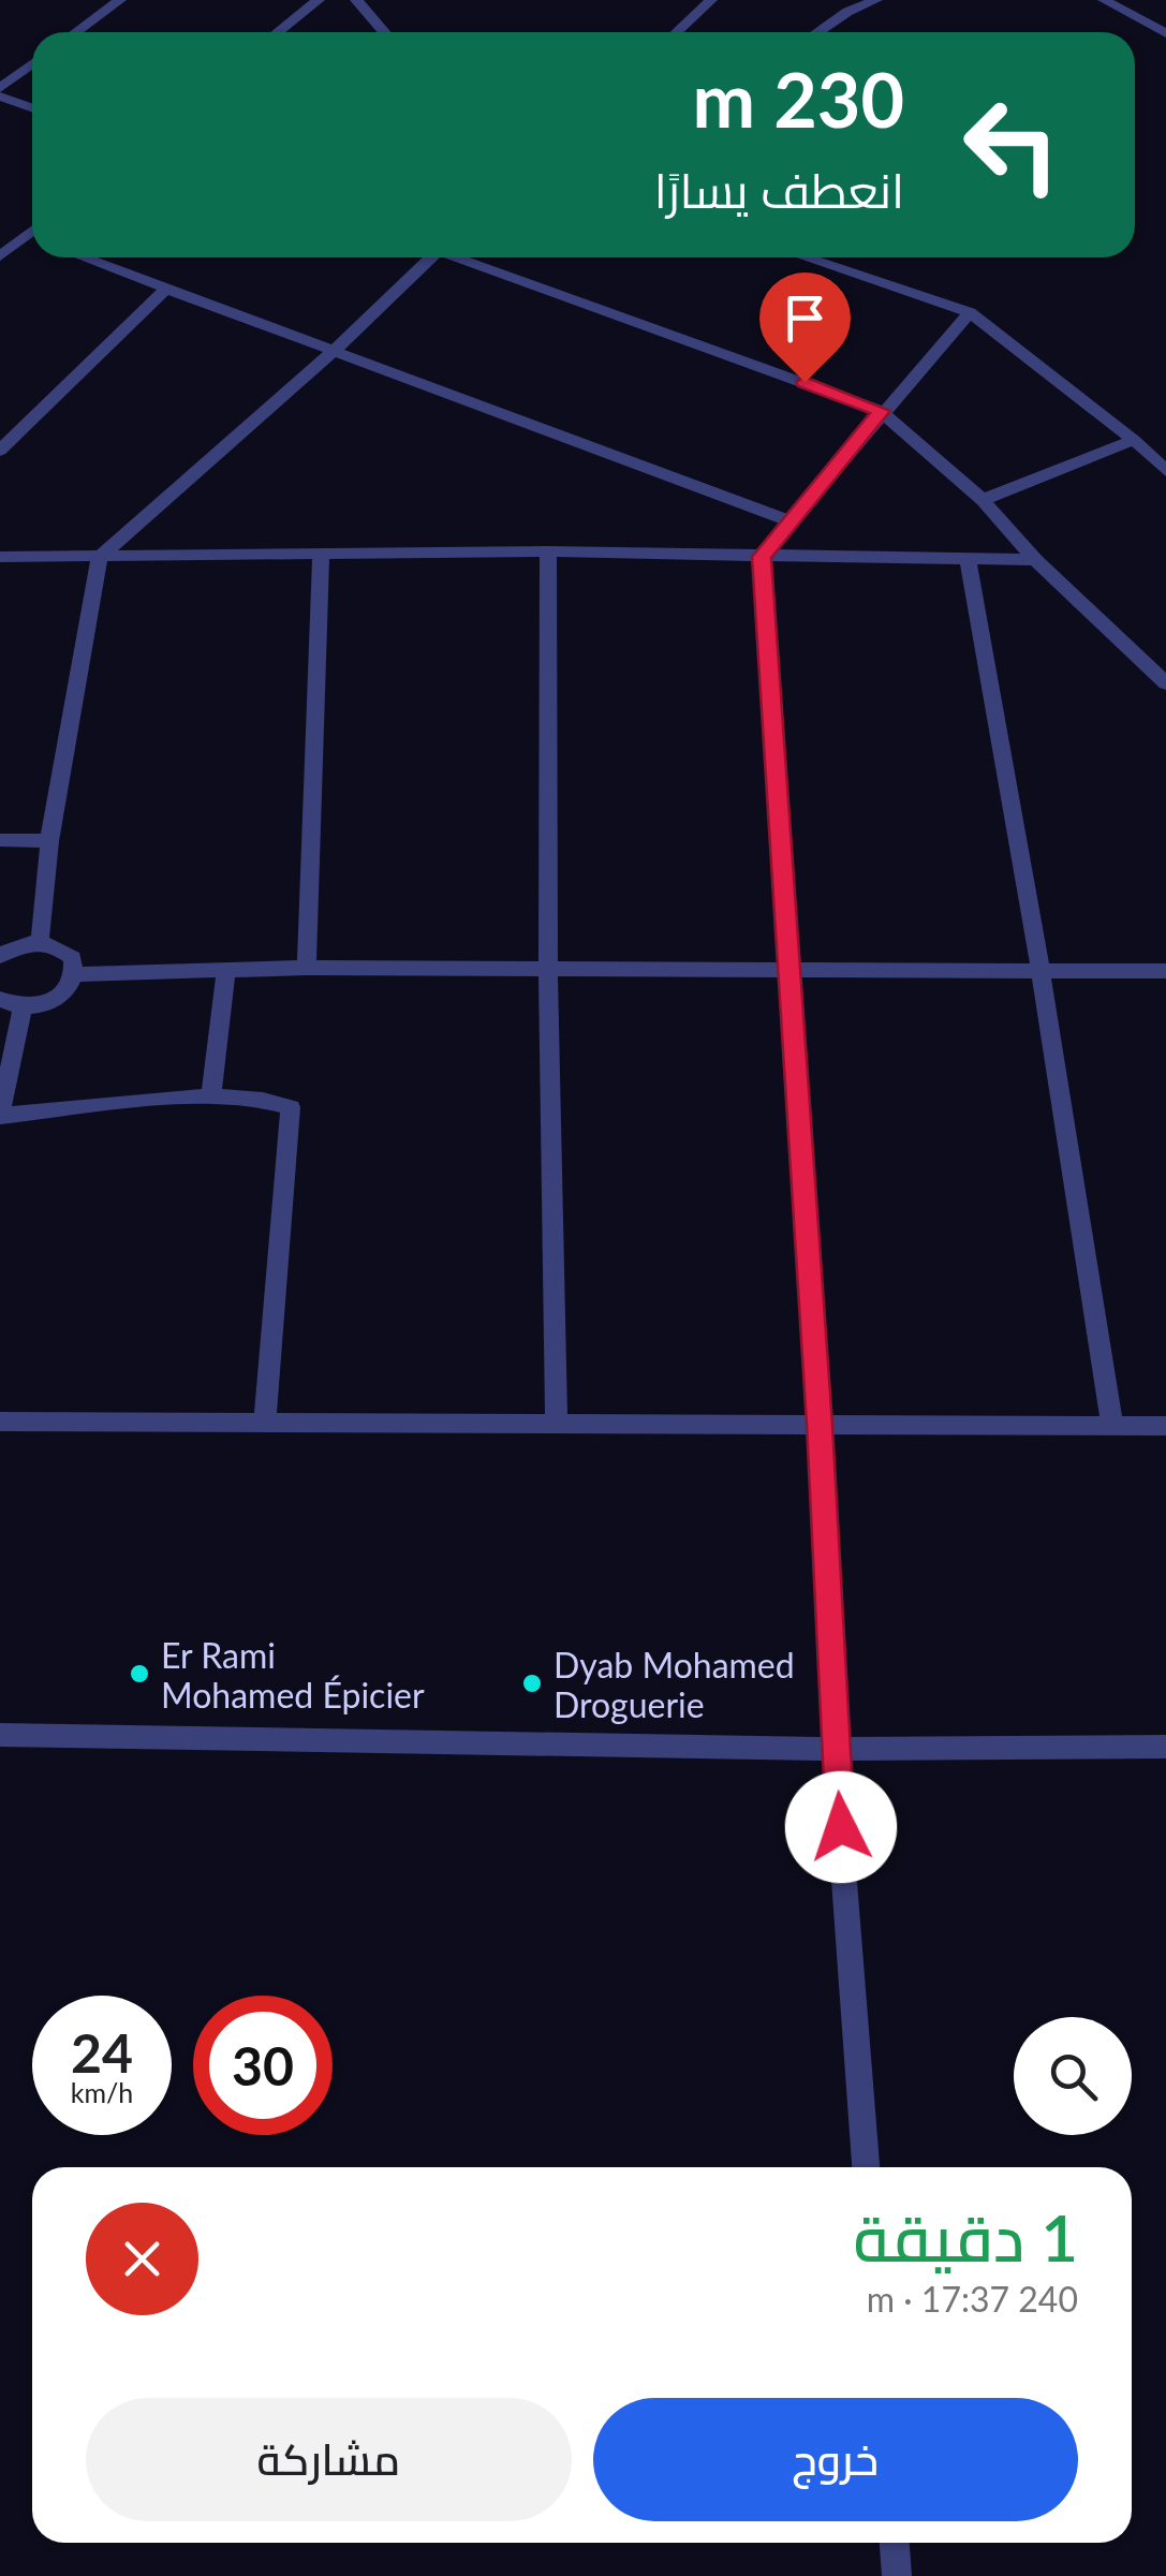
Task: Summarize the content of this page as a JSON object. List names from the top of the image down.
{
  "places": ["Er Rami Mohamed Épicier", "Dyab Mohamed Droguerie"],
  "page": {
    "turn": ["230 m", "انعطف يسارًا"],
    "speed": "24 km/h",
    "limit": "30",
    "heading": ["1 دقيقة", "240 m · 17:37"],
    "buttons": ["خروج", "مشاركة"]
  }
}
